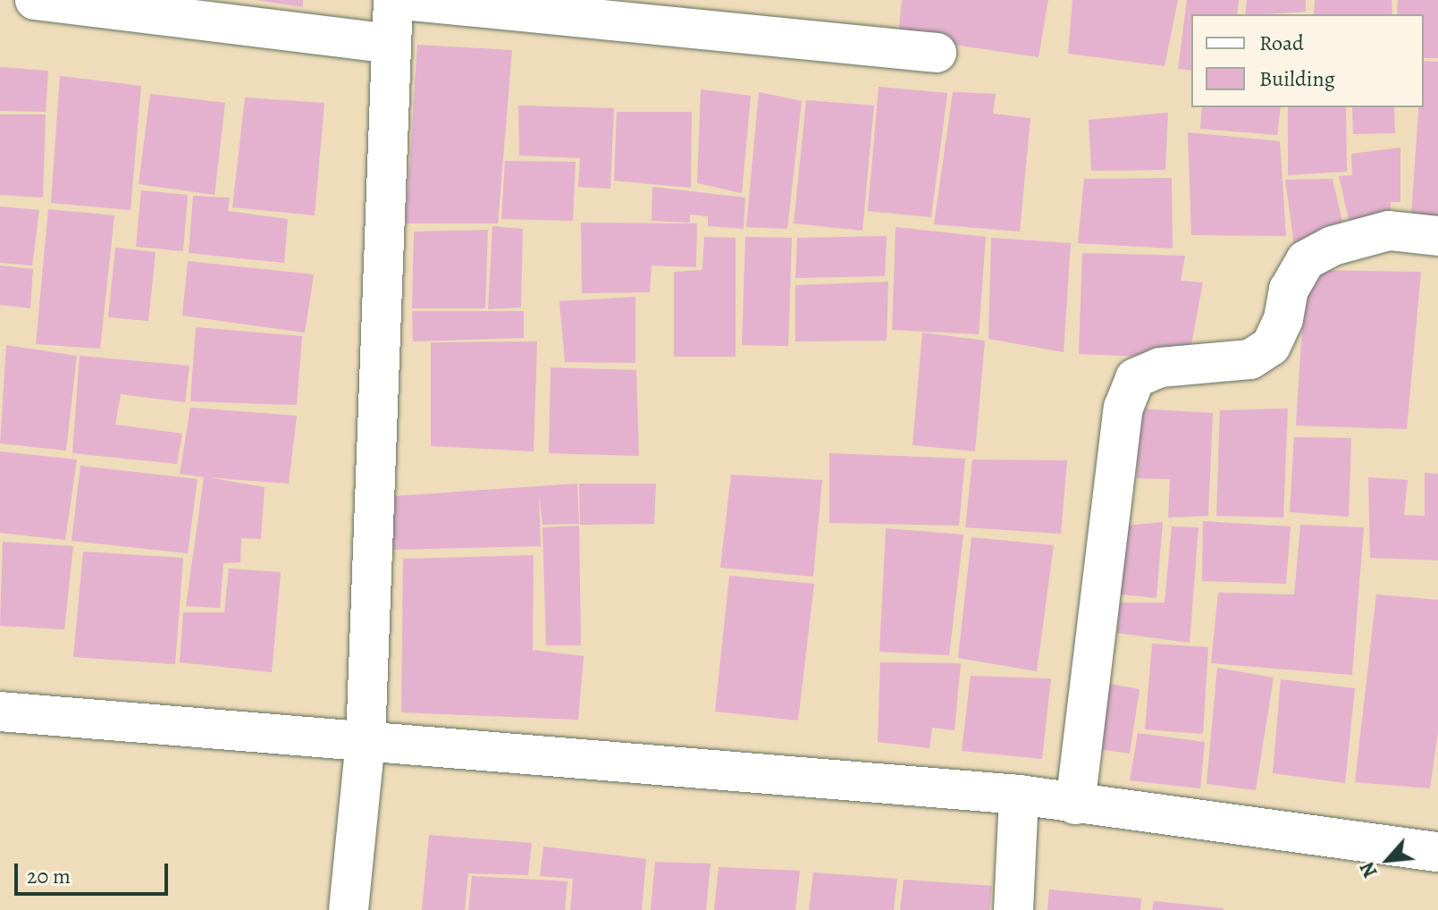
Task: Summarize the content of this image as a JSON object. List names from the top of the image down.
{
  "legend": ["Road", "Building"],
  "scale_bar": "20 m",
  "north": "bottom left"
}
